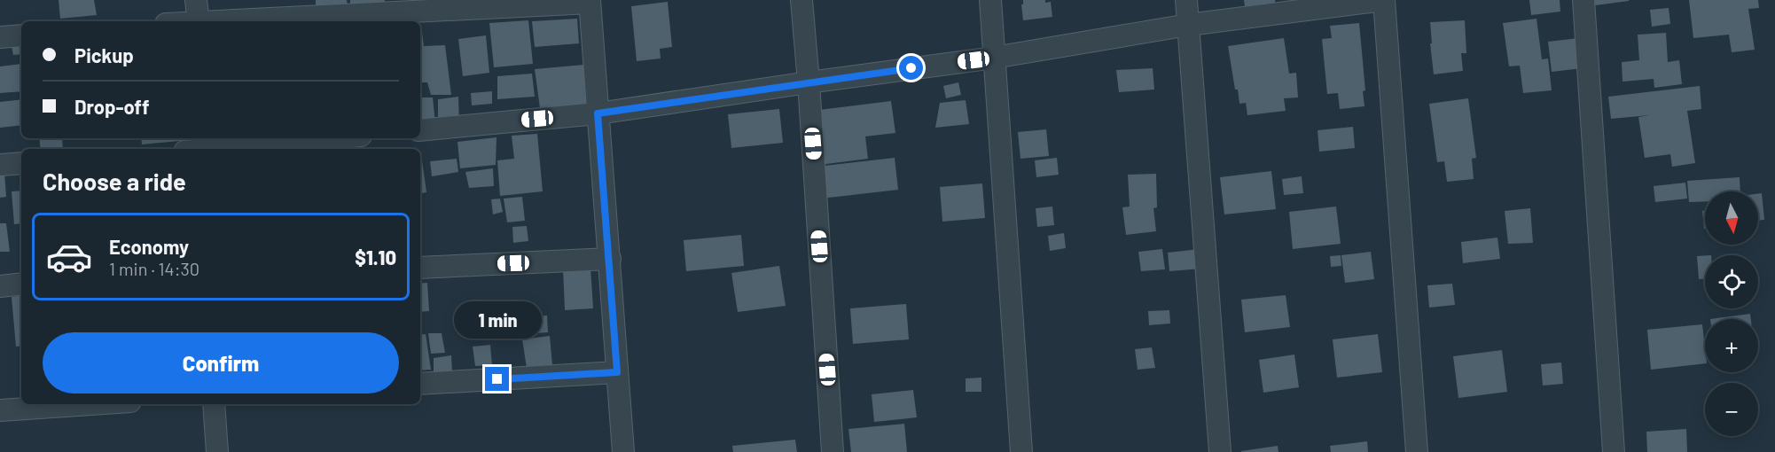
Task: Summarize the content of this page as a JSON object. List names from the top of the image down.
{
  "north": "bottom",
  "page": {
    "banner": ["Pickup", "Drop-off"],
    "heading": "Choose a ride",
    "map_buttons": ["+", "−"],
    "list": [
      {
        "name": "Economy",
        "note": "1 min · 14:30",
        "value": "$1.10"
      }
    ],
    "bubble": "1 min",
    "buttons": "Confirm"
  }
}
